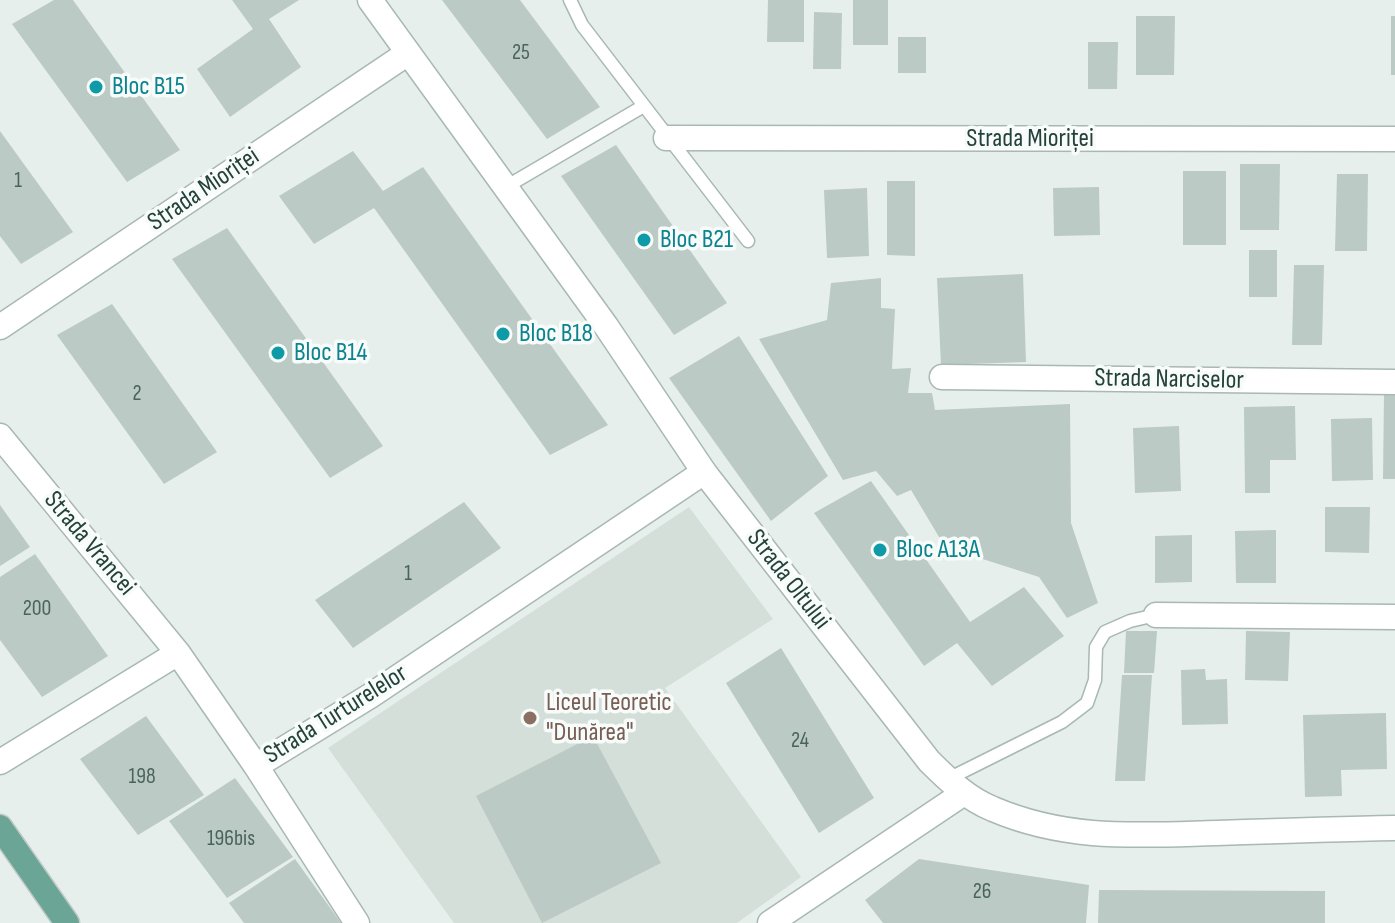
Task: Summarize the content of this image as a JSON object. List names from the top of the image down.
{
  "streets": {
    "street": [
      "Strada Mioriței",
      "Strada Narciselor",
      "Strada Vrancei",
      "Strada Oltului",
      "Strada Turturelelor"
    ]
  },
  "crossings": [
    ["Strada Mioriței", "Strada Oltului"],
    ["Strada Vrancei", "Strada Turturelelor"],
    ["Strada Oltului", "Strada Turturelelor"]
  ],
  "places": [
    "Bloc B15",
    "Bloc B21",
    "Bloc B18",
    "Bloc B14",
    "Bloc A13A",
    "Liceul Teoretic \"Dunărea\""
  ],
  "house_numbers": [
    "25",
    "1",
    "2",
    "1",
    "200",
    "24",
    "198",
    "196bis",
    "26"
  ]
}
